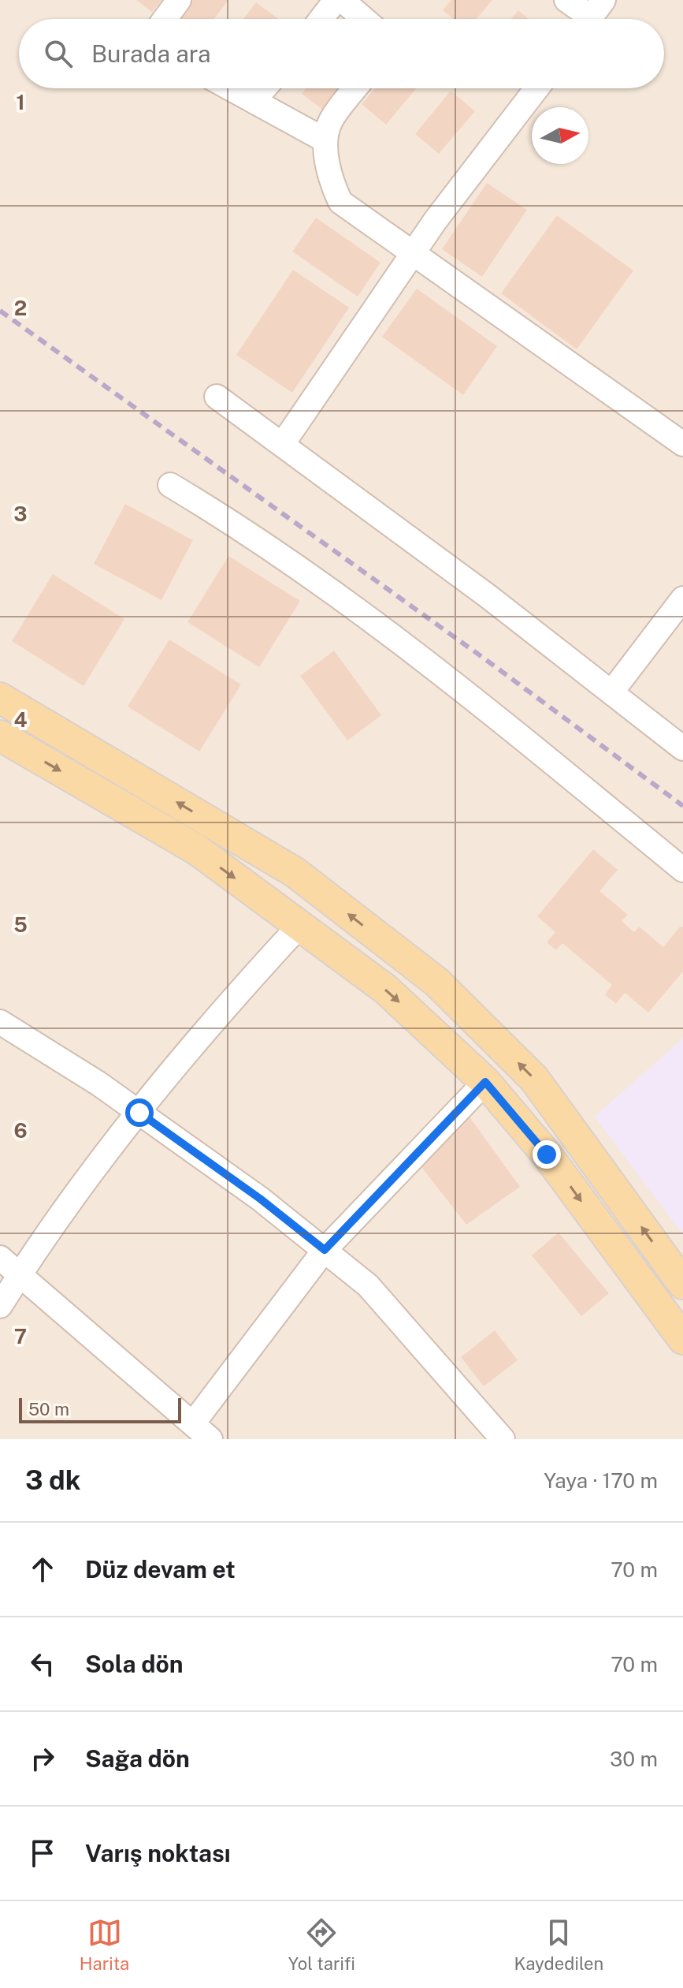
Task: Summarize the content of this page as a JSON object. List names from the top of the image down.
{
  "scale_bar": "50 m",
  "north": "right",
  "page": {
    "search": "Burada ara",
    "scale": "50 m",
    "heading": ["3 dk", "Yaya · 170 m"],
    "list": [
      ["Düz devam et", "70 m"],
      ["Sola dön", "70 m"],
      ["Sağa dön", "30 m"],
      "Varış noktası"
    ],
    "nav": ["Harita", "Yol tarifi", "Kaydedilen"]
  },
  "grid": {
    "rows": [
      "1",
      "2",
      "3",
      "4",
      "5",
      "6",
      "7"
    ]
  }
}
